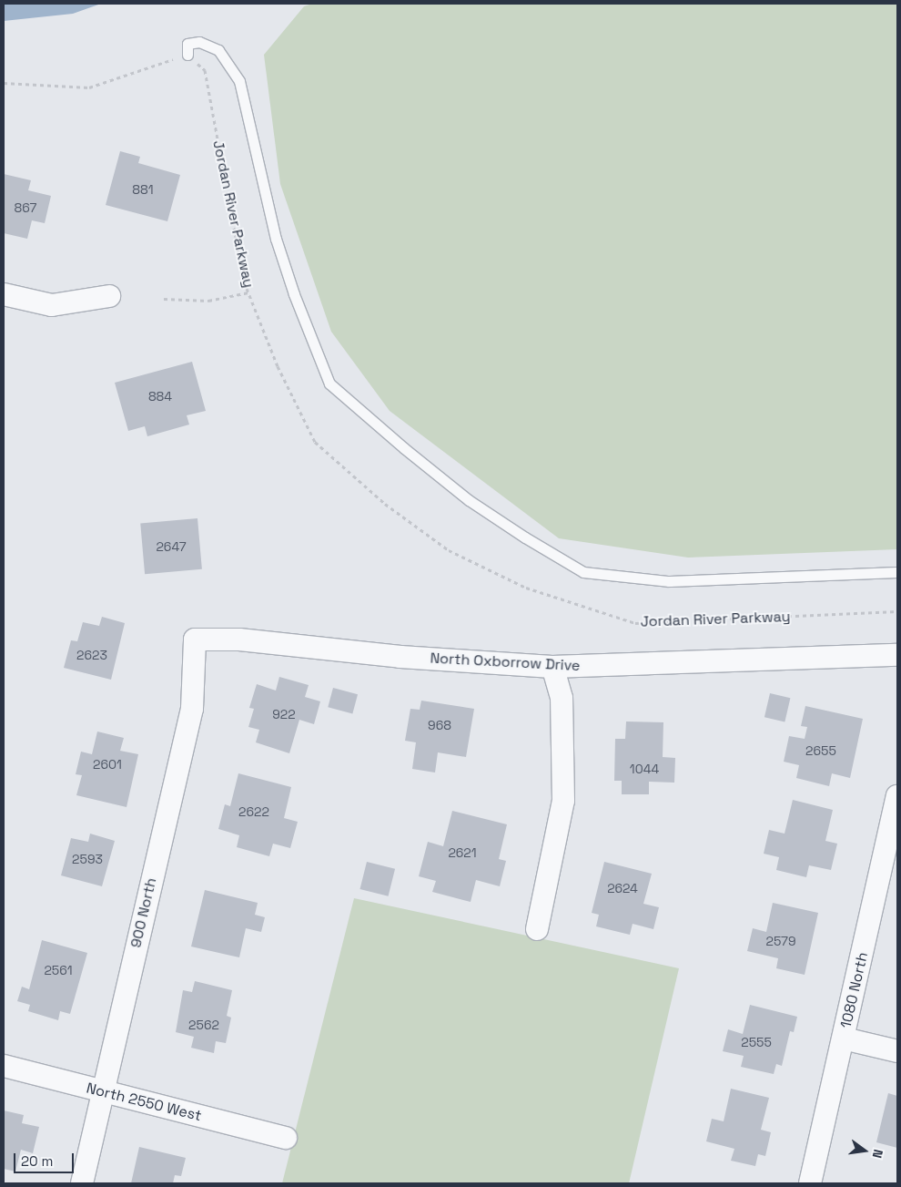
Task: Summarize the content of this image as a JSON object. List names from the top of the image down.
{
  "streets": {
    "street": [
      "North Oxborrow Drive",
      "900 North",
      "1080 North",
      "North 2550 West"
    ],
    "path": ["Jordan River Parkway"]
  },
  "crossings": [
    ["North Oxborrow Drive", "900 North"],
    ["900 North", "North 2550 West"]
  ],
  "house_numbers": [
    "881",
    "867",
    "884",
    "2647",
    "2623",
    "922",
    "968",
    "2655",
    "2601",
    "1044",
    "2622",
    "2621",
    "2593",
    "2624",
    "2579",
    "2561",
    "2562",
    "2555"
  ],
  "scale_bar": "20 m",
  "north": "right"
}
